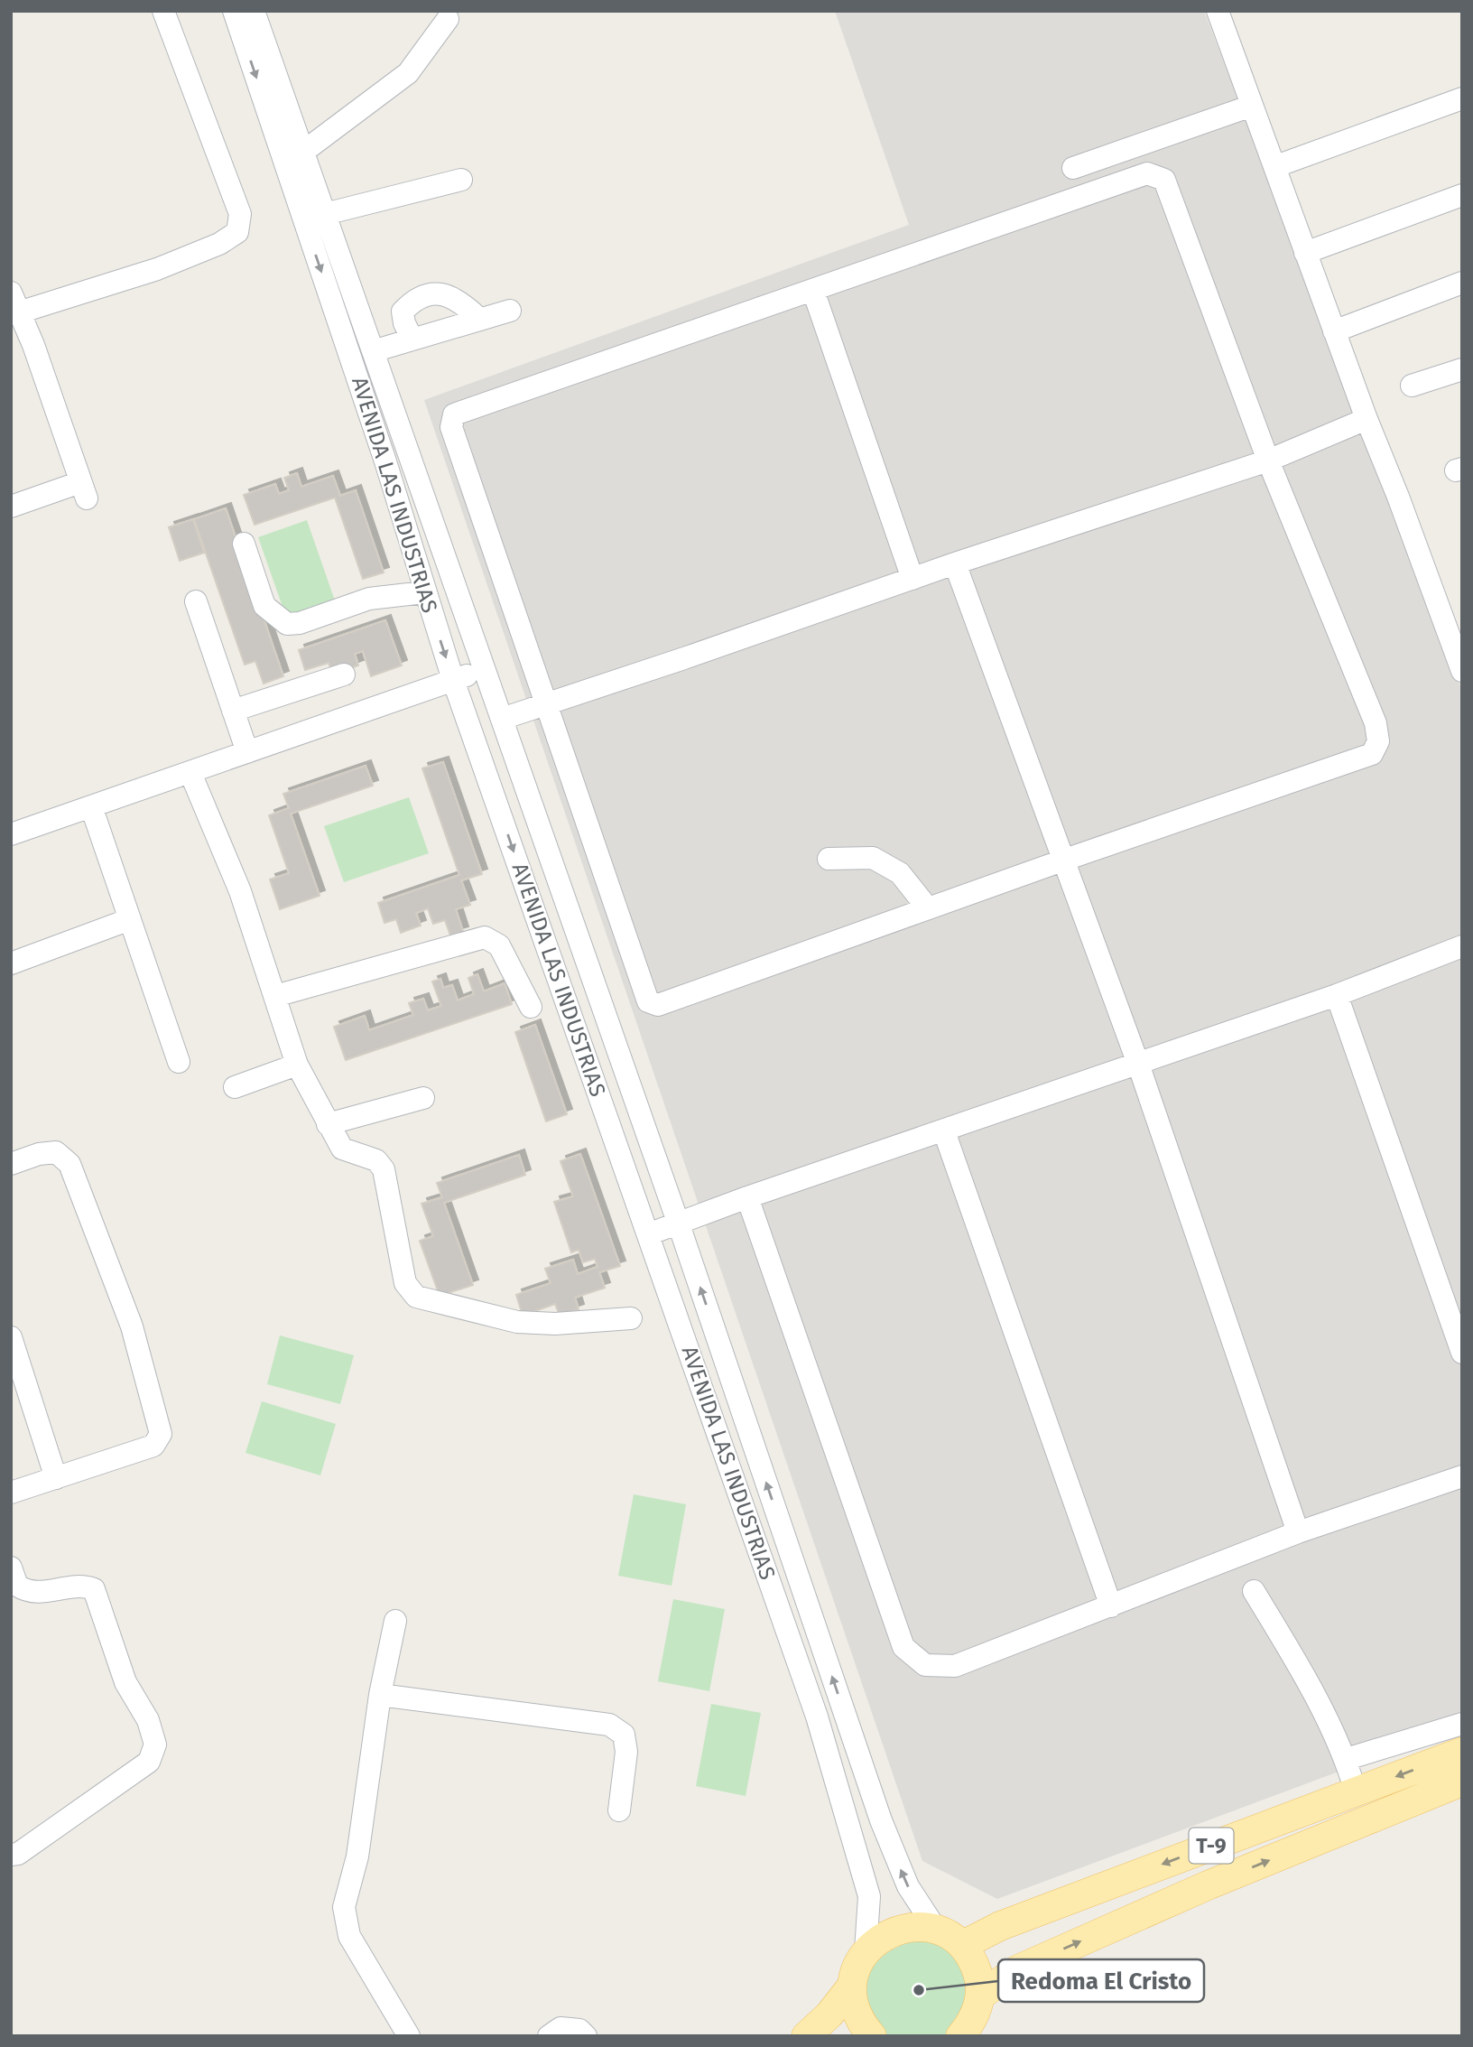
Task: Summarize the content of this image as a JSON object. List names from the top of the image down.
{
  "streets": {
    "main road": ["T-9"],
    "street": ["AVENIDA LAS INDUSTRIAS"]
  },
  "places": ["Redoma El Cristo"]
}
